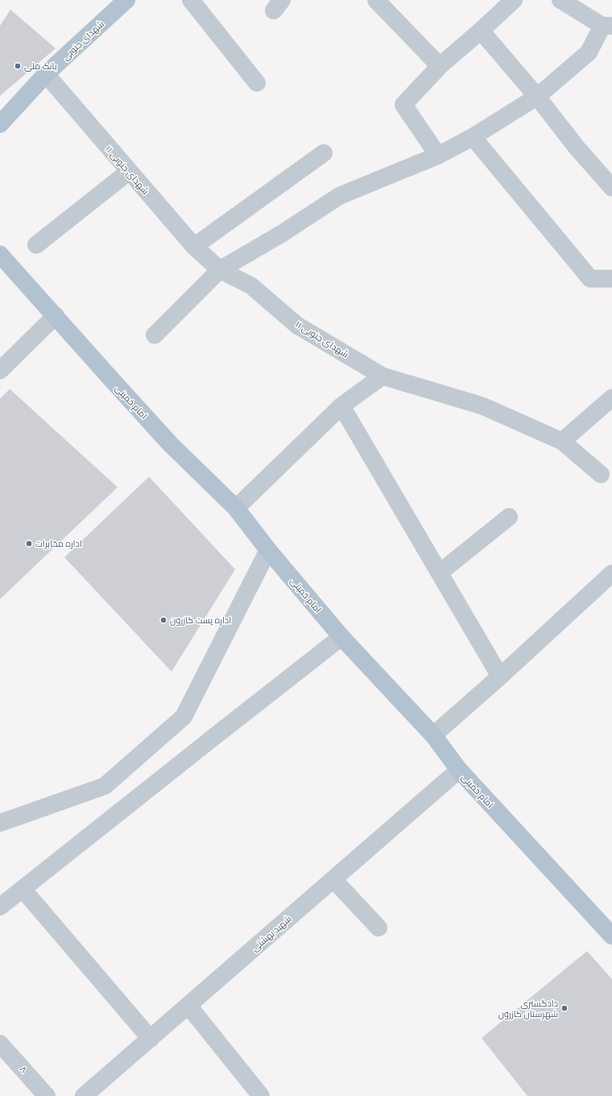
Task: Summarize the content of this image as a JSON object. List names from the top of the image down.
{
  "streets": {
    "main road": ["شهدای جنوبی", "امام خمینی"],
    "street": ["۱۱ شهدای جنوبی", "شهید بهشتی", "۸"]
  },
  "crossings": [
    ["شهدای جنوبی", "۱۱ شهدای جنوبی"],
    ["امام خمینی", "شهید بهشتی"]
  ],
  "places": [
    "بانک ملی",
    "اداره مخابرات",
    "اداره پست کازرون",
    "دادگستری شهرستان کازرون"
  ]
}
